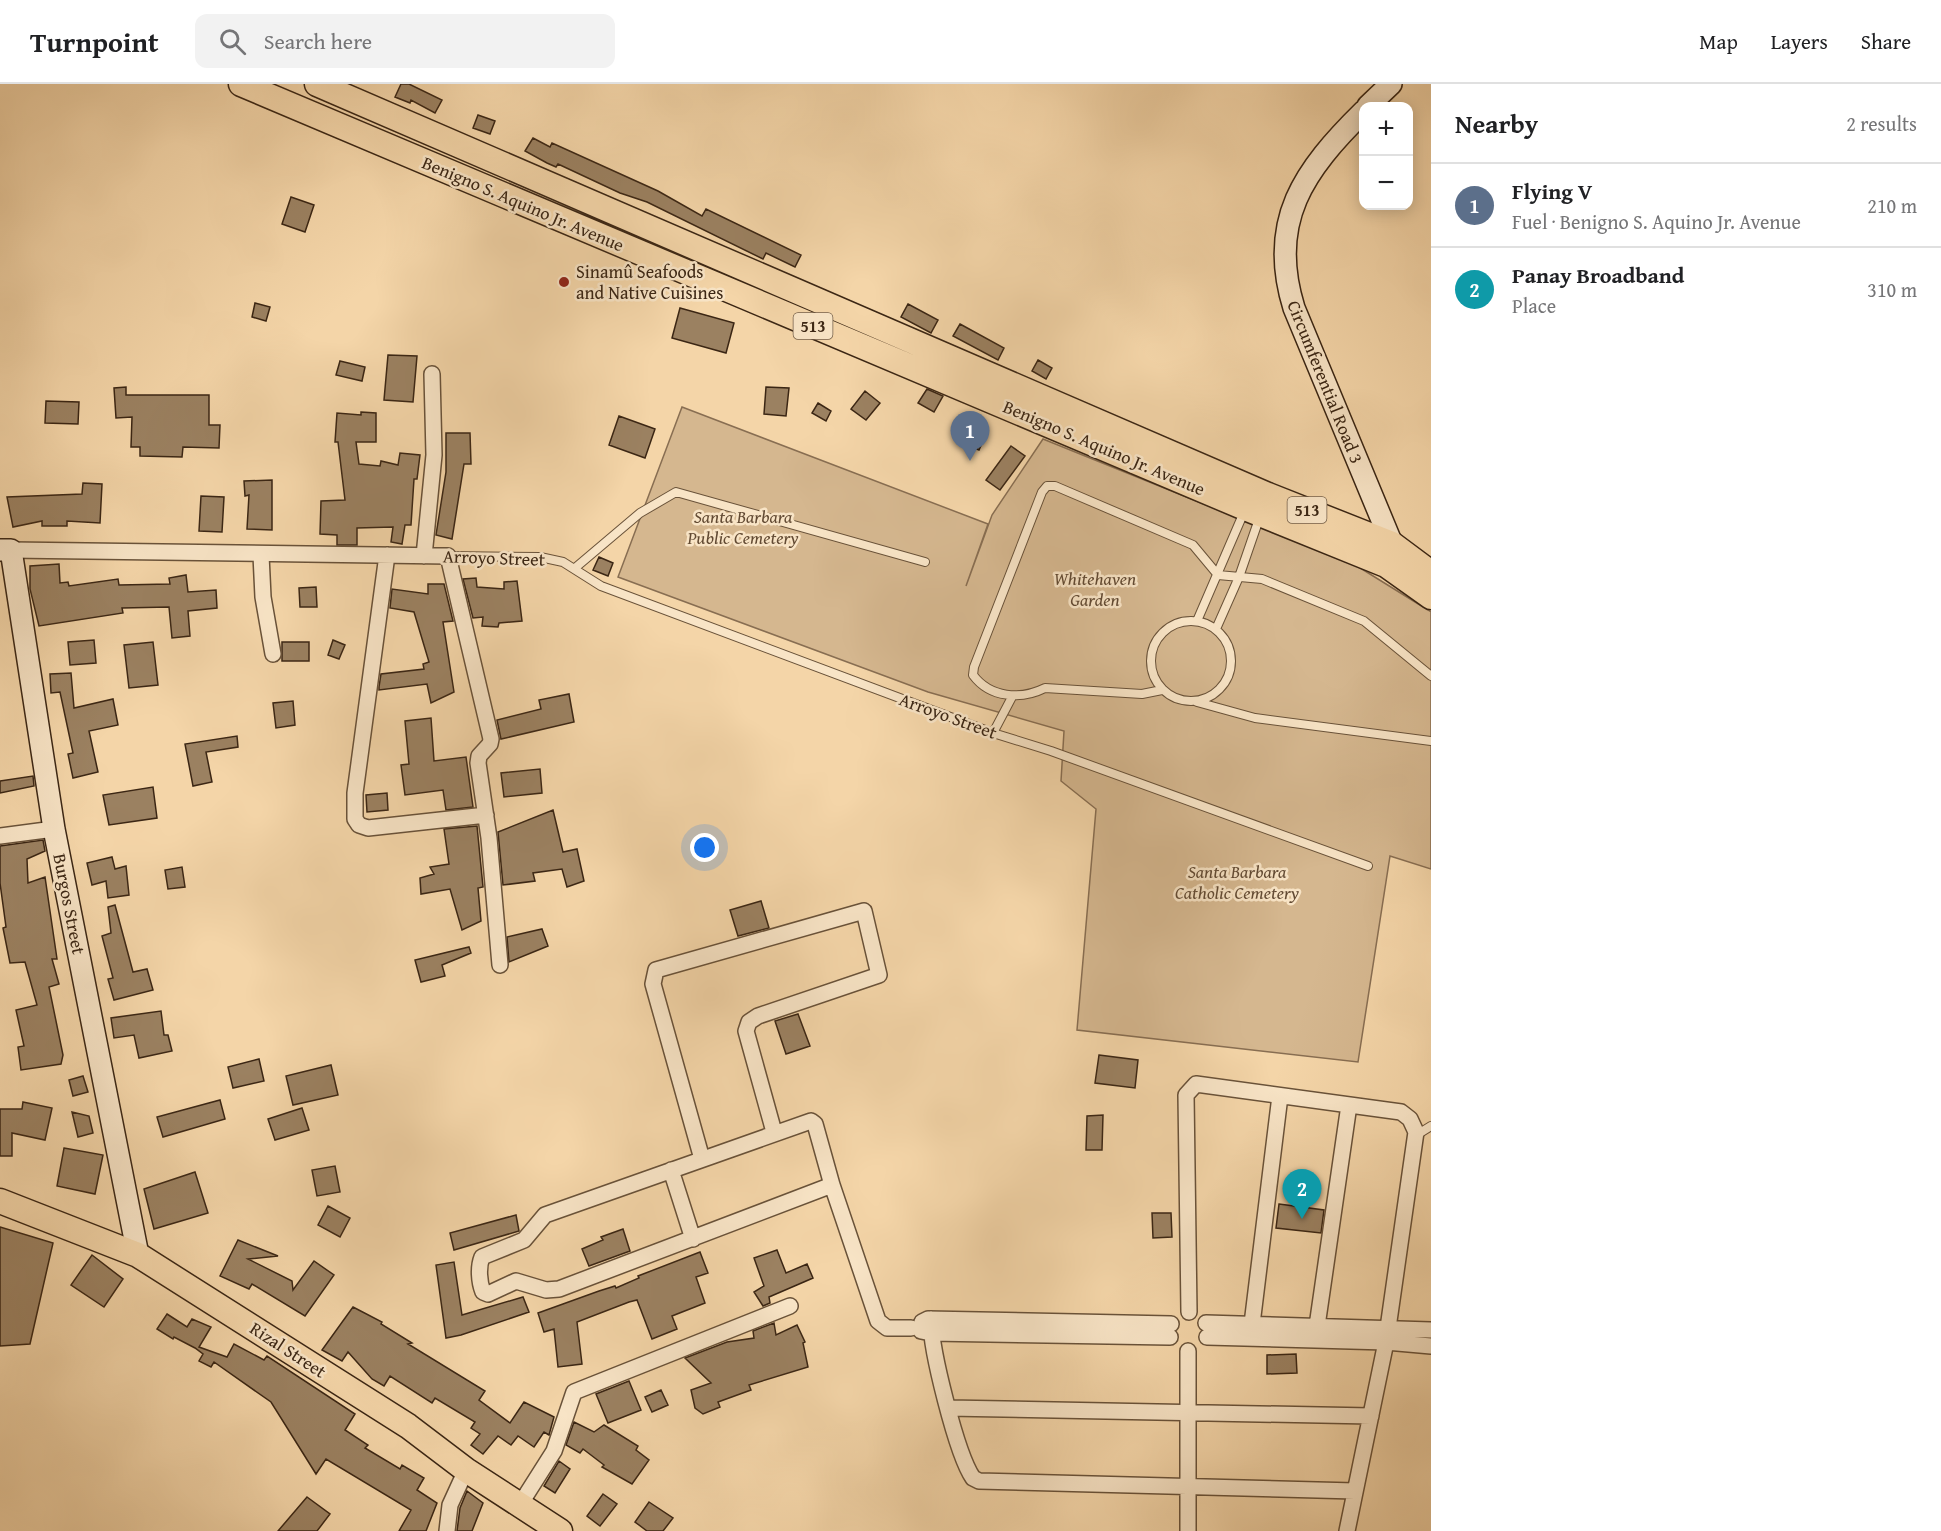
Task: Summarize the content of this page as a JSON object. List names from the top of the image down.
{
  "streets": {
    "main road": ["Benigno S. Aquino Jr. Avenue", "513", "Rizal Street"],
    "street": ["Circumferential Road 3", "Arroyo Street", "Burgos Street"]
  },
  "crossings": [
    ["Benigno S. Aquino Jr. Avenue", "Circumferential Road 3"],
    ["Arroyo Street", "Burgos Street"],
    ["Burgos Street", "Rizal Street"]
  ],
  "parks": ["Santa Barbara Public Cemetery", "Whitehaven Garden", "Santa Barbara Catholic Cemetery"],
  "places": ["Sinamû Seafoods and Native Cuisines"],
  "page": {
    "header": "Turnpoint",
    "search": "Search here",
    "nav": ["Map", "Layers", "Share"],
    "heading": ["Nearby", "2 results"],
    "map_buttons": ["+", "−"],
    "list": [
      {
        "mark": "1",
        "name": "Flying V",
        "note": "Fuel · Benigno S. Aquino Jr. Avenue",
        "value": "210 m"
      },
      {
        "mark": "2",
        "name": "Panay Broadband",
        "note": "Place",
        "value": "310 m"
      }
    ],
    "pins": ["1", "2"]
  }
}
